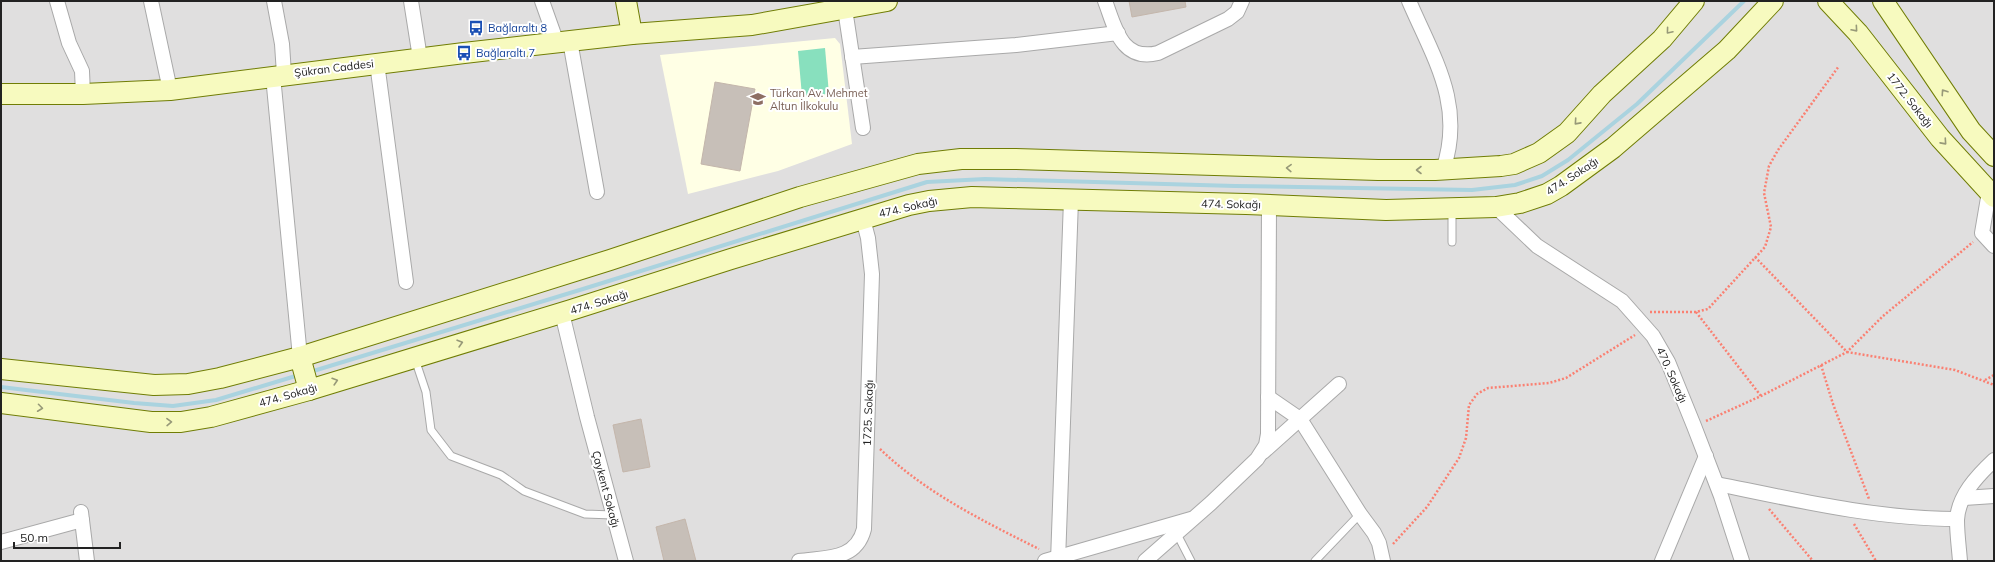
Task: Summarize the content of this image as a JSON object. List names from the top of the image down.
{
  "streets": {
    "street": [
      "Şükran Caddesi",
      "1772. Sokağı",
      "474. Sokağı",
      "470. Sokağı",
      "1725. Sokağı",
      "Çaykent Sokağı"
    ]
  },
  "crossings": [
    ["474. Sokağı", "470. Sokağı"],
    ["474. Sokağı", "1725. Sokağı"],
    ["474. Sokağı", "Çaykent Sokağı"]
  ],
  "places": {
    "bus stop": ["Bağlaraltı 8", "Bağlaraltı 7"],
    "school or university": ["Türkan Av. Mehmet Altun İlkokulu"]
  },
  "scale_bar": "50 m"
}
